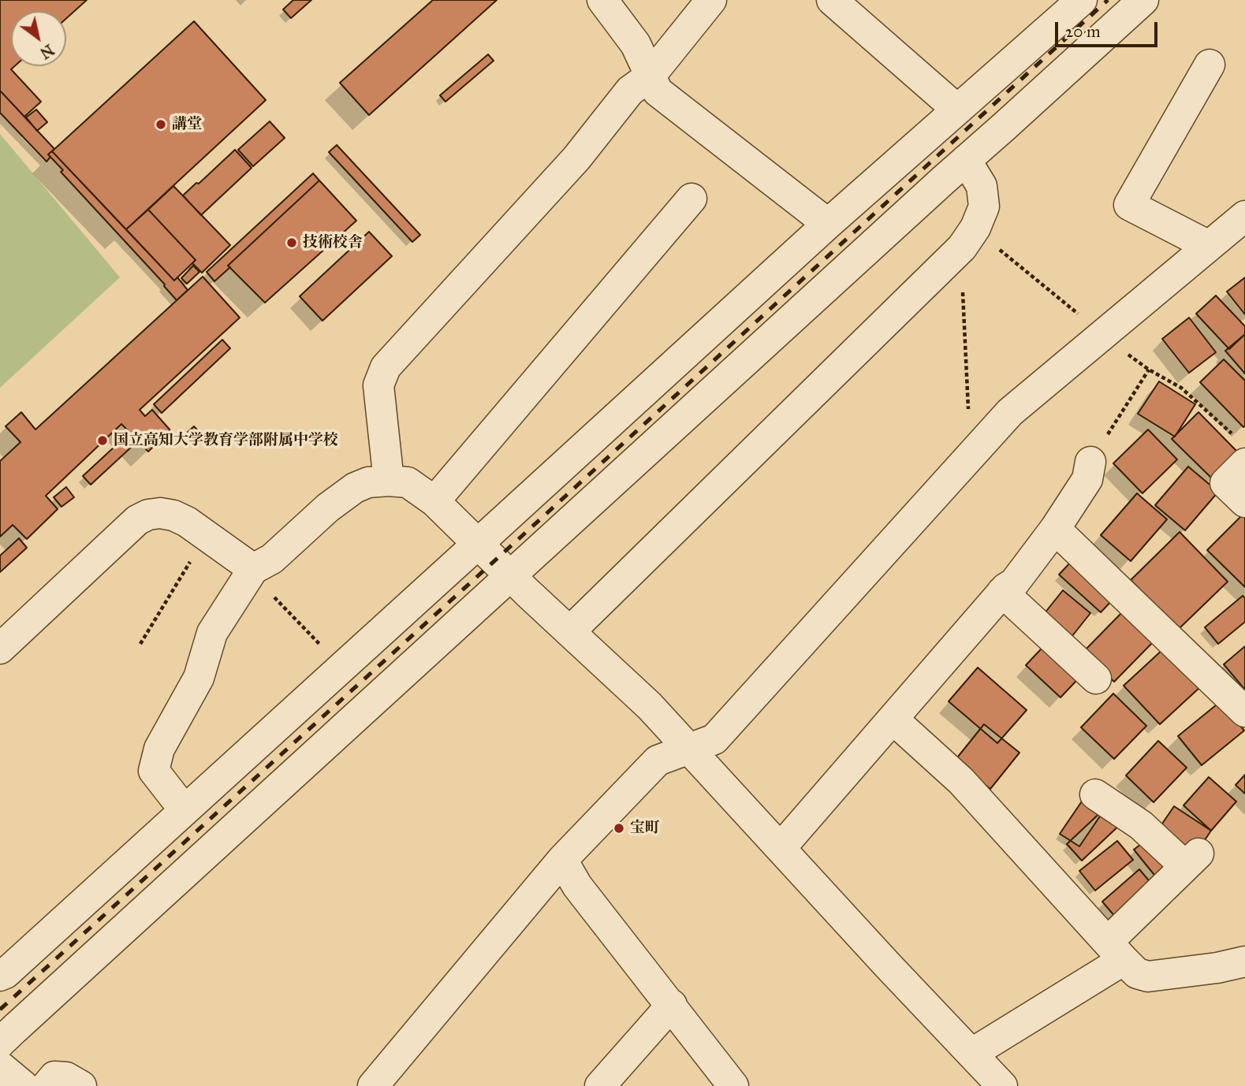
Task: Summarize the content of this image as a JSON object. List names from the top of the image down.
{
  "places": [
    "講堂",
    "技術校舎",
    "国立高知大学教育学部附属中学校",
    "宝町"
  ],
  "scale_bar": "20 m",
  "north": "bottom right"
}
